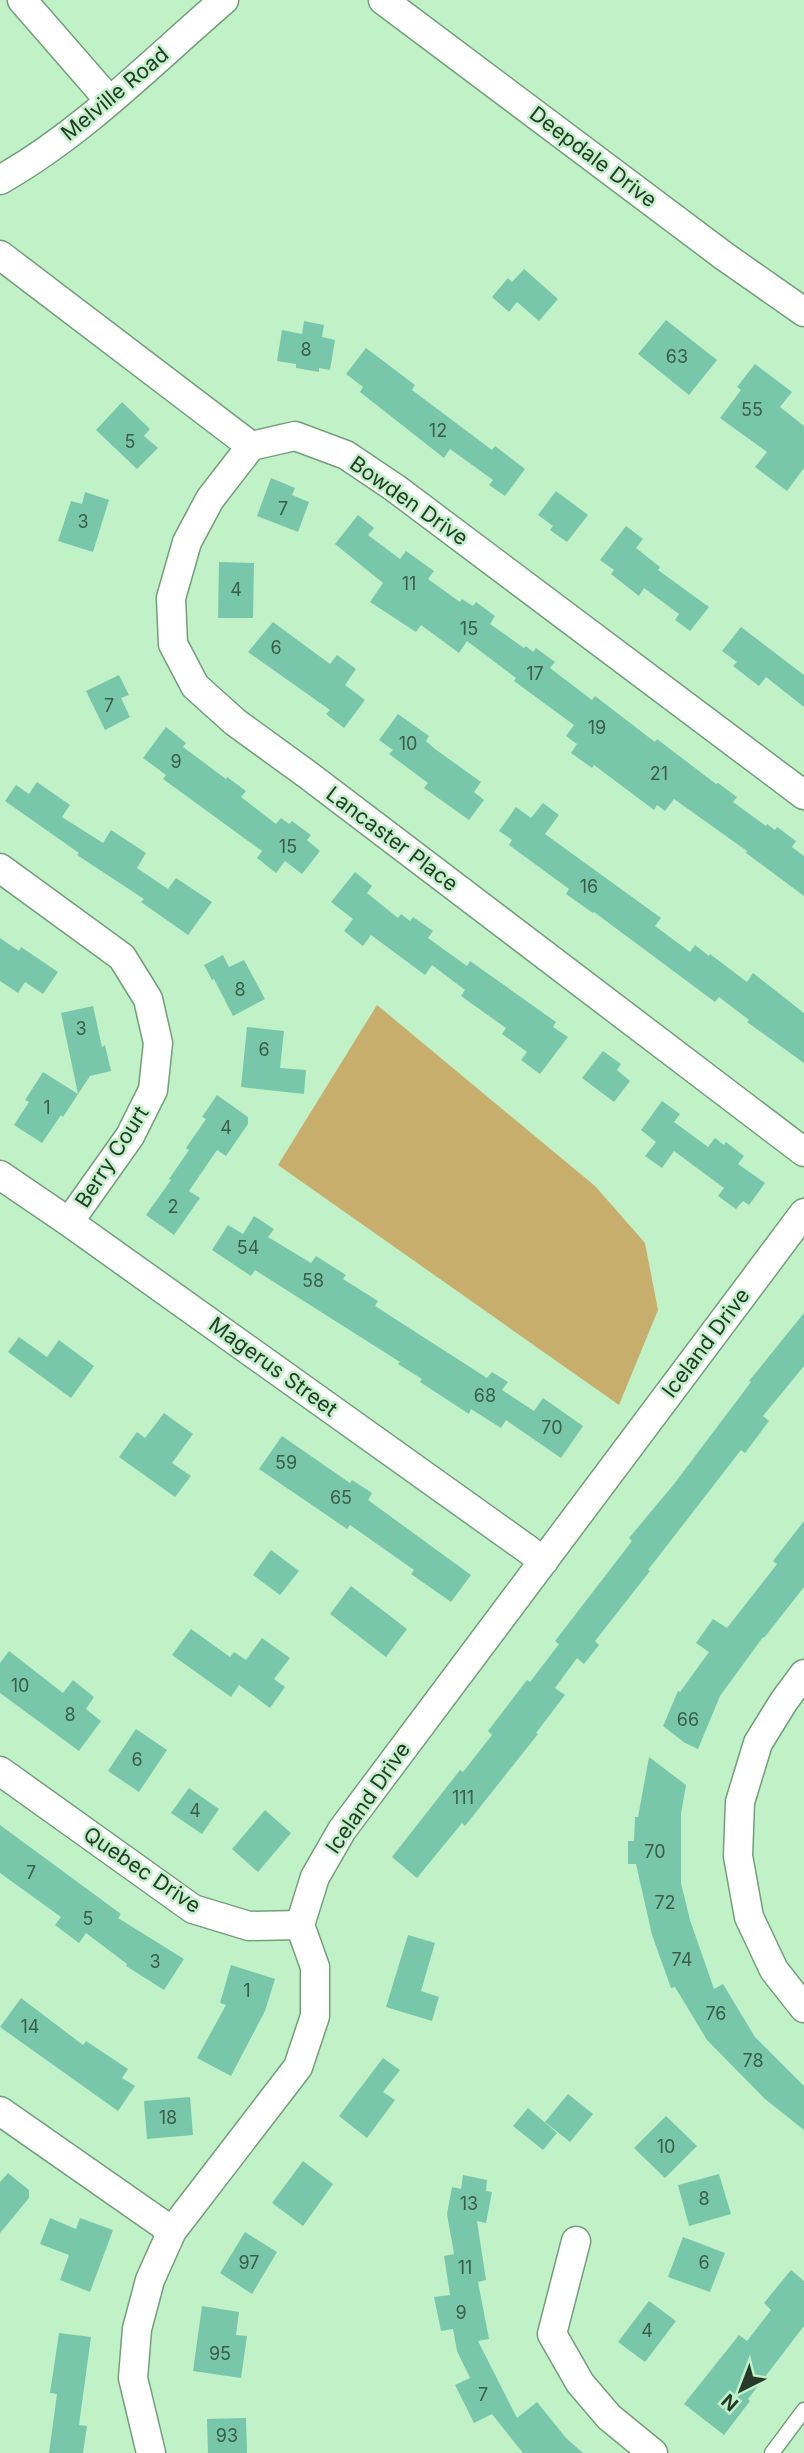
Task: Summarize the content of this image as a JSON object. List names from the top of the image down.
{
  "streets": {
    "street": [
      "Melville Road",
      "Deepdale Drive",
      "Bowden Drive",
      "Lancaster Place",
      "Berry Court",
      "Iceland Drive",
      "Magerus Street",
      "Quebec Drive"
    ]
  },
  "crossings": [
    ["Bowden Drive", "Lancaster Place"],
    ["Berry Court", "Magerus Street"],
    ["Iceland Drive", "Magerus Street"],
    ["Iceland Drive", "Quebec Drive"]
  ],
  "house_numbers": [
    "8",
    "63",
    "55",
    "12",
    "5",
    "7",
    "3",
    "11",
    "4",
    "15",
    "6",
    "17",
    "7",
    "19",
    "10",
    "9",
    "21",
    "15",
    "16",
    "8",
    "3",
    "6",
    "1",
    "4",
    "2",
    "54",
    "58",
    "68",
    "70",
    "59",
    "65",
    "10",
    "8",
    "66",
    "6",
    "111",
    "4",
    "70",
    "7",
    "72",
    "5",
    "74",
    "3",
    "1",
    "76",
    "14",
    "78",
    "18",
    "10",
    "8",
    "13",
    "97",
    "6",
    "11",
    "9",
    "4",
    "95",
    "7",
    "93"
  ],
  "north": "bottom left"
}
